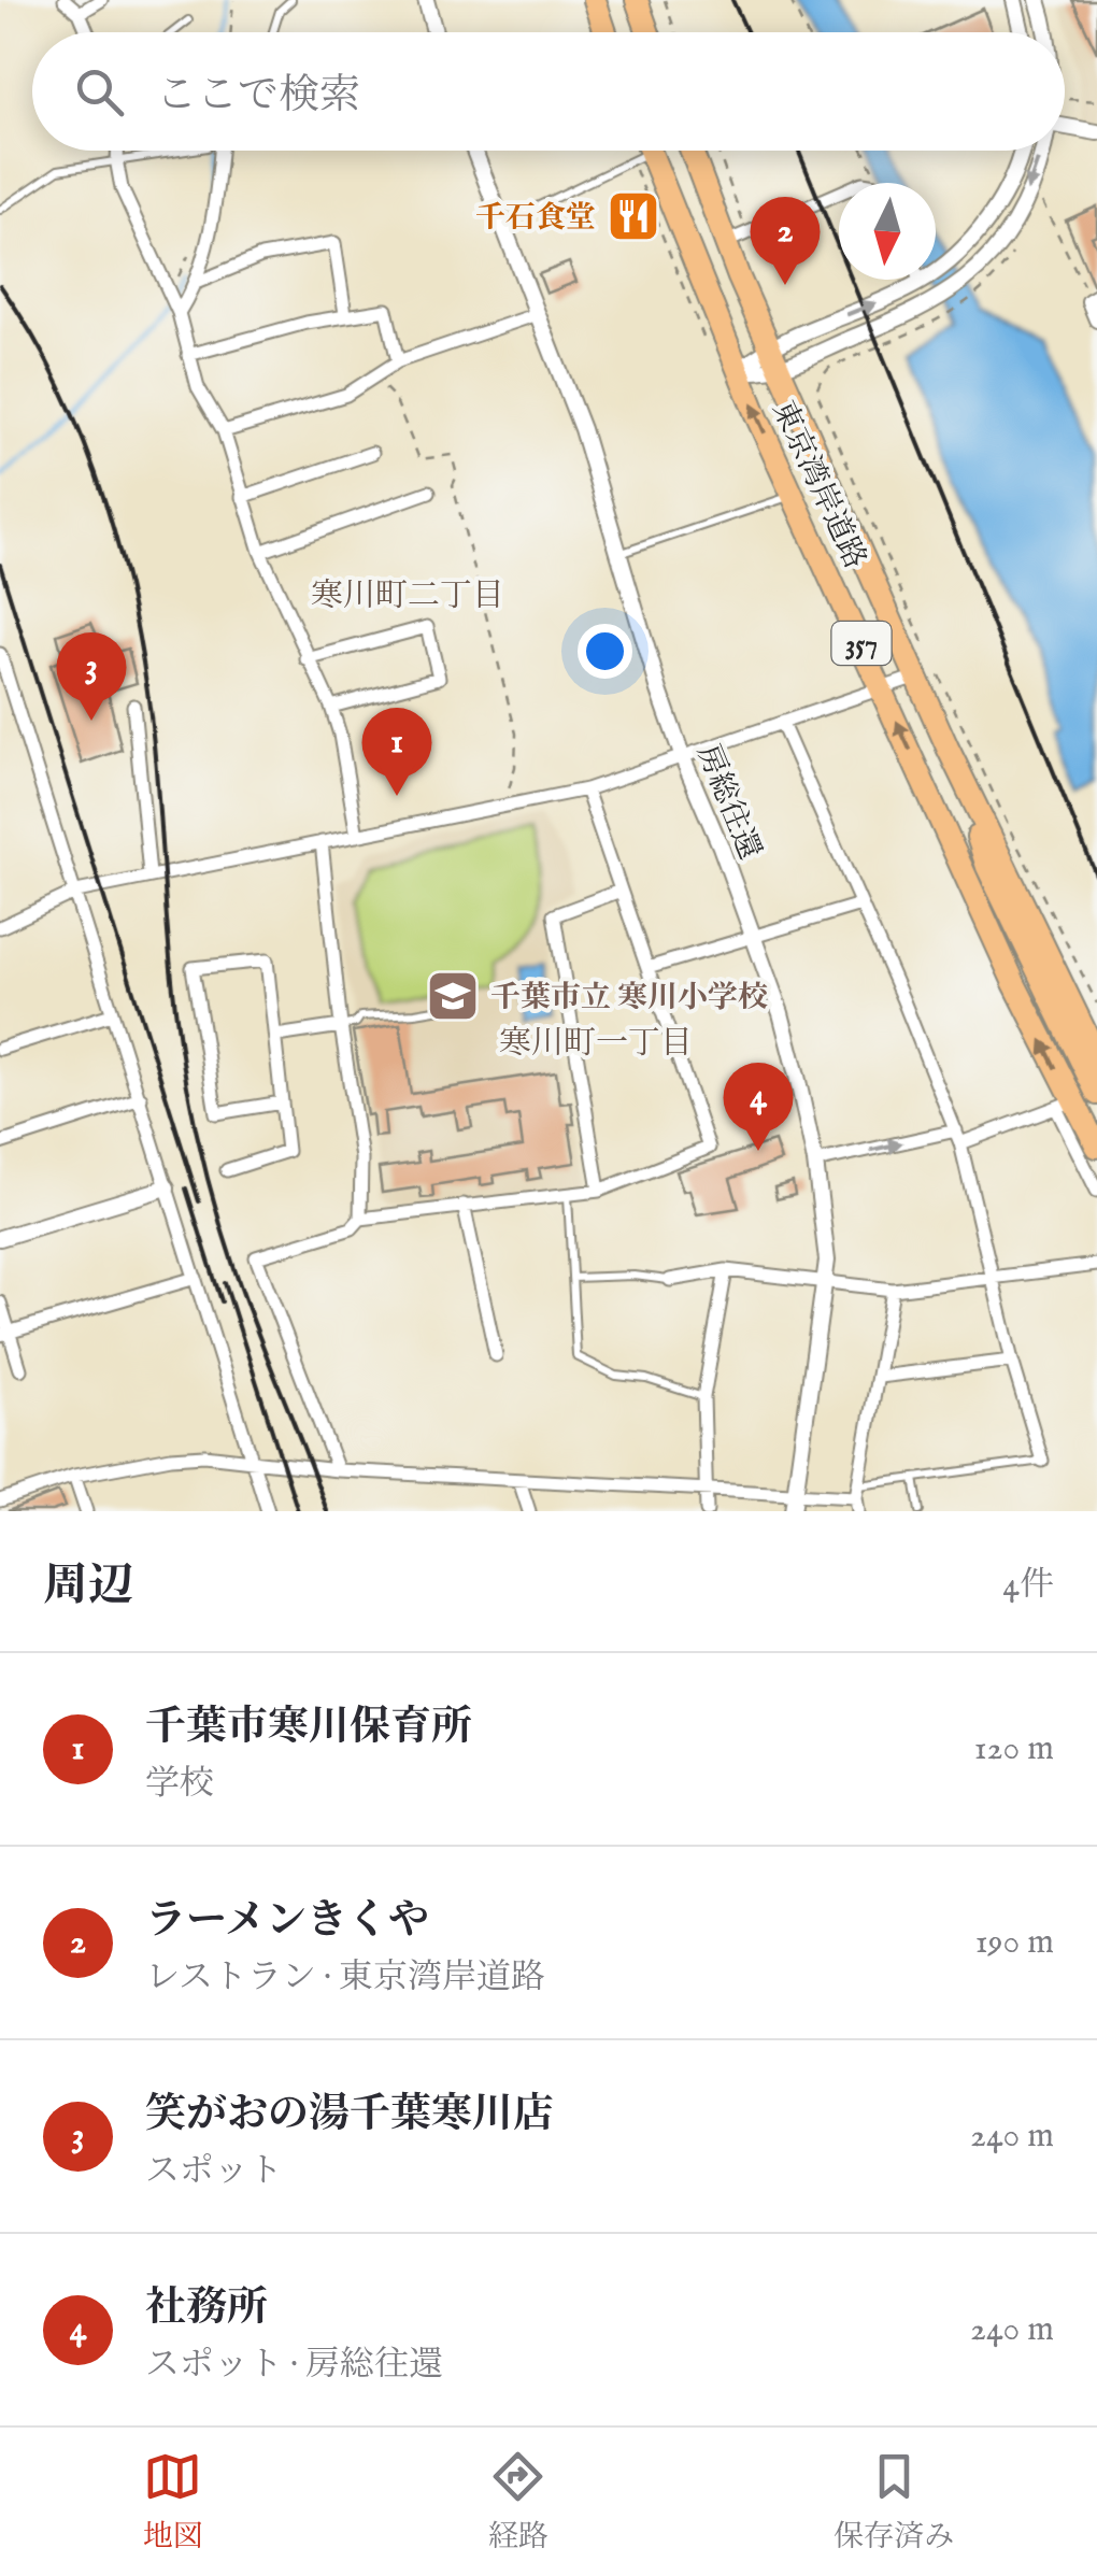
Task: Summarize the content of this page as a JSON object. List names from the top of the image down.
{
  "streets": {
    "highway": ["東京湾岸道路", "357"],
    "street": ["房総往還"]
  },
  "districts": ["寒川町二丁目", "寒川町一丁目"],
  "places": {
    "restaurant": ["千石食堂"],
    "school or university": ["千葉市立 寒川小学校"]
  },
  "north": "bottom",
  "page": {
    "search": "ここで検索",
    "pins": [
      "2",
      "3",
      "1",
      "4"
    ],
    "heading": ["周辺", "4件"],
    "list": [
      {
        "mark": "1",
        "name": "千葉市寒川保育所",
        "note": "学校",
        "value": "120 m"
      },
      {
        "mark": "2",
        "name": "ラーメンきくや",
        "note": "レストラン · 東京湾岸道路",
        "value": "190 m"
      },
      {
        "mark": "3",
        "name": "笑がおの湯千葉寒川店",
        "note": "スポット",
        "value": "240 m"
      },
      {
        "mark": "4",
        "name": "社務所",
        "note": "スポット · 房総往還",
        "value": "240 m"
      }
    ],
    "nav": ["地図", "経路", "保存済み"]
  }
}
